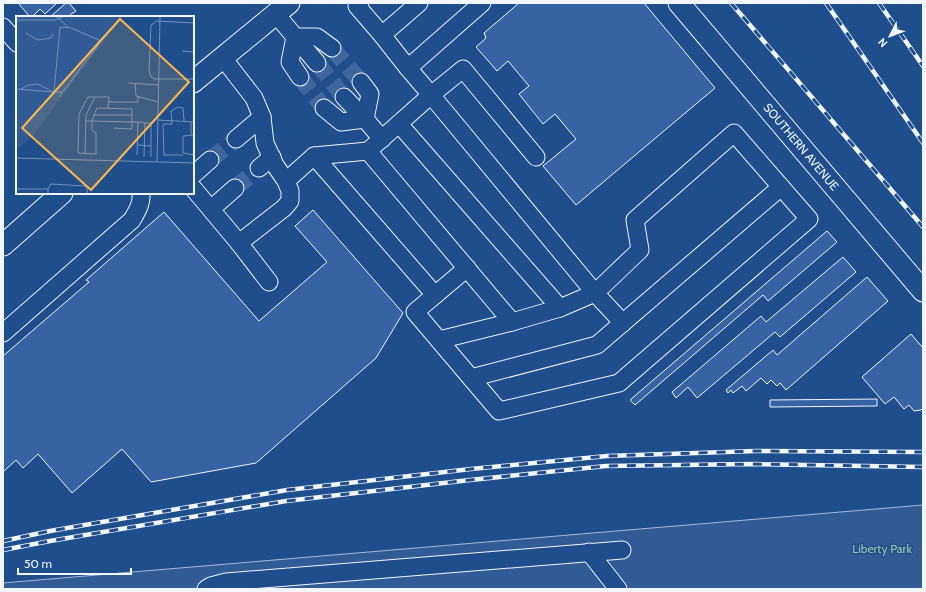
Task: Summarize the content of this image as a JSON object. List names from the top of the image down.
{
  "streets": {
    "main road": ["SOUTHERN AVENUE"]
  },
  "parks": ["Liberty Park"],
  "scale_bar": "50 m",
  "north": "bottom left"
}
